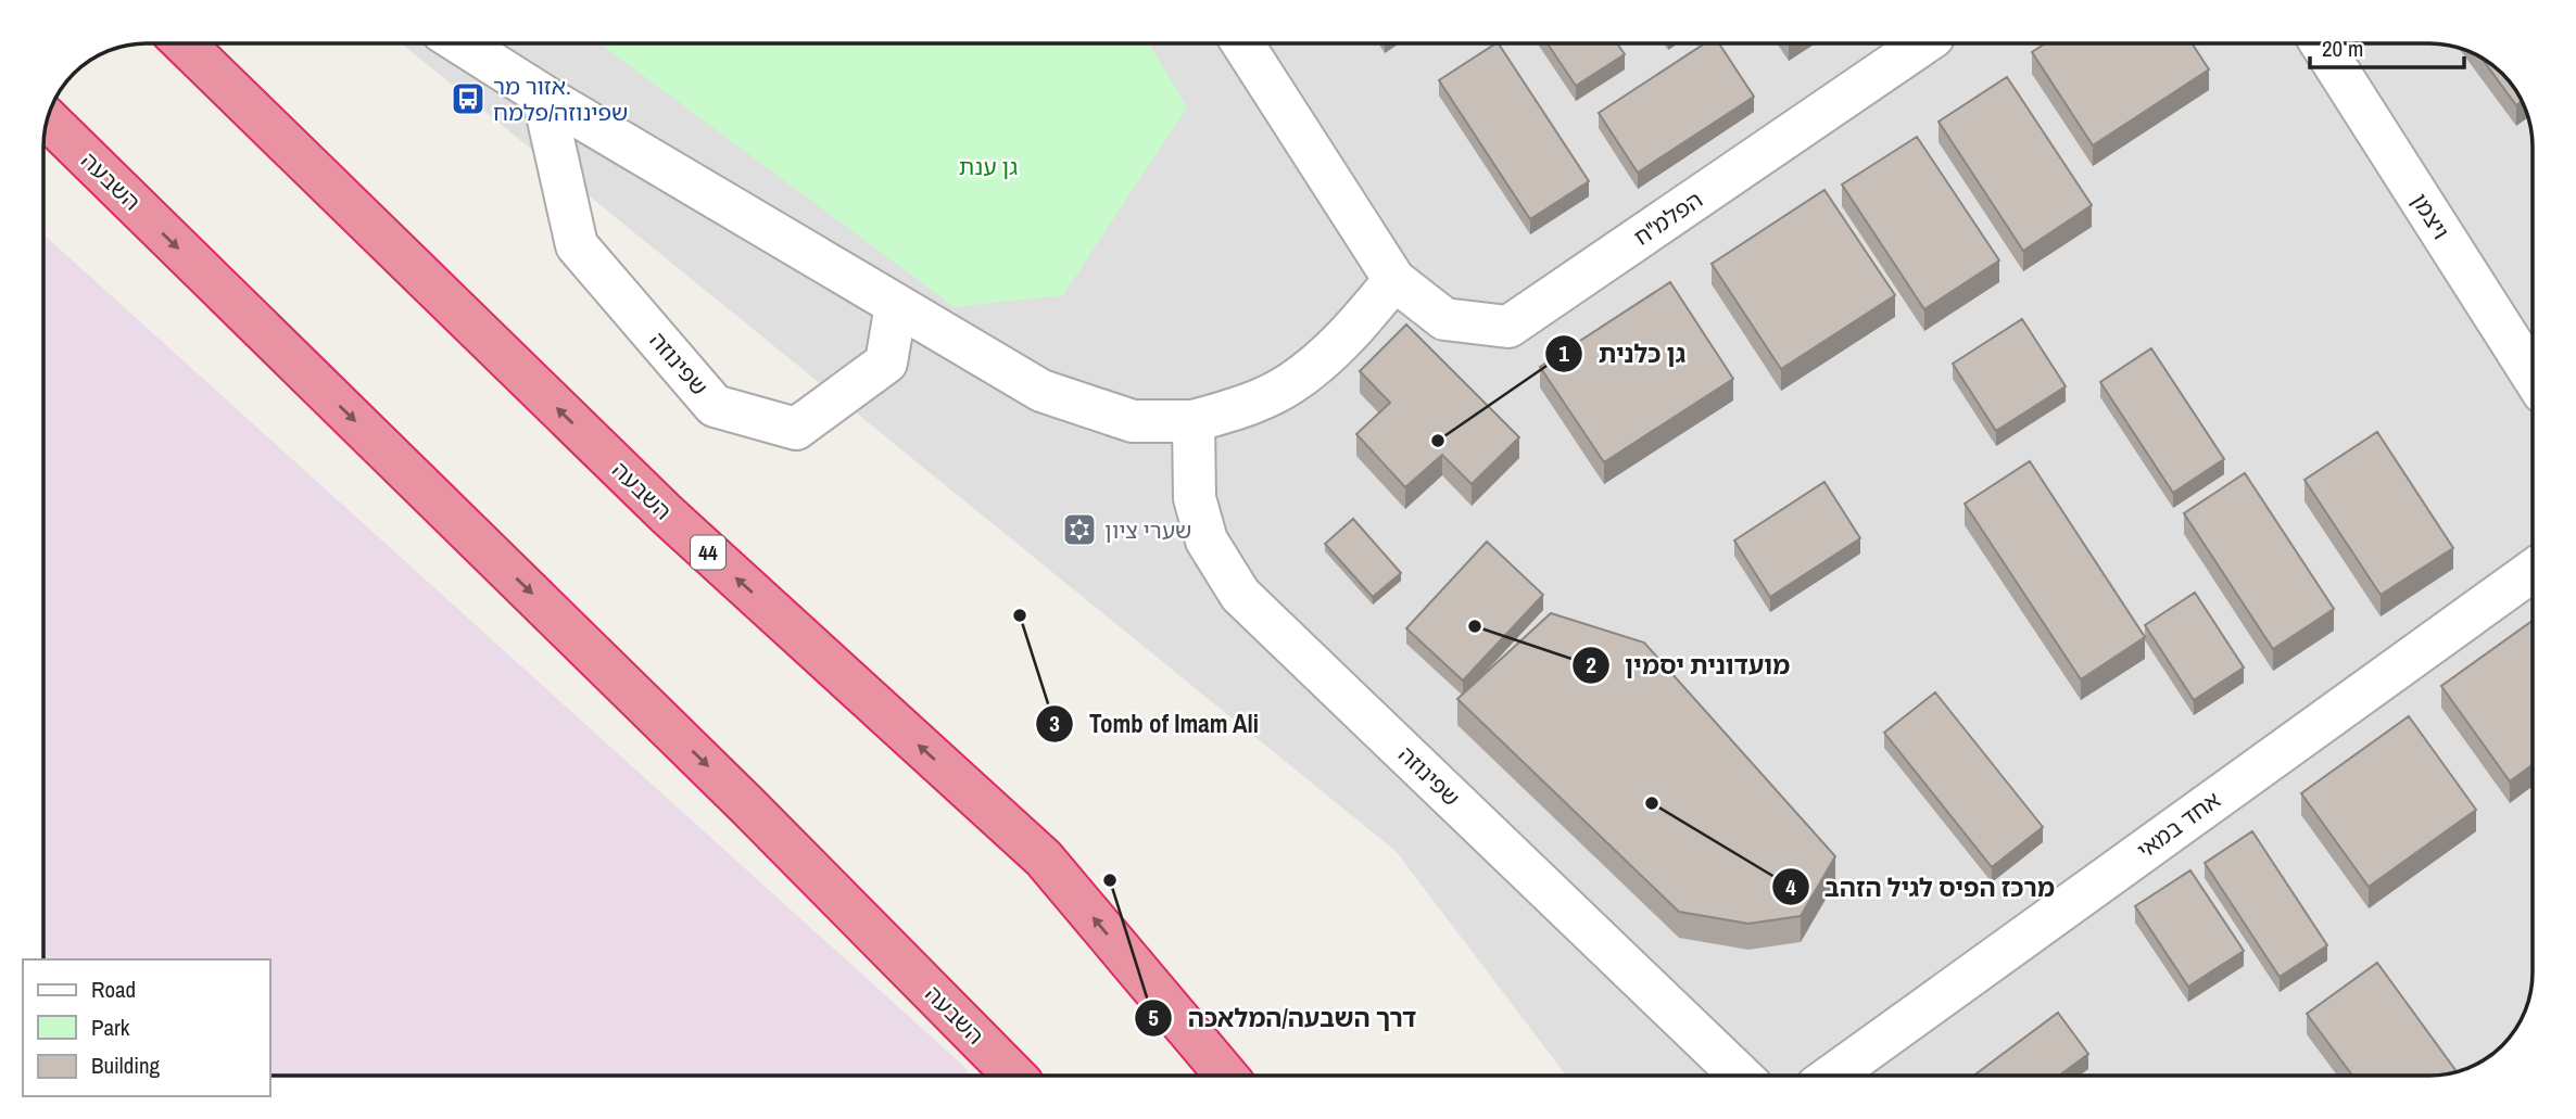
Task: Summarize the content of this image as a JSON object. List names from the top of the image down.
{
  "streets": {
    "highway": ["השבעה", "44"],
    "street": [
      "ויצמן",
      "הפלמ\"ח",
      "שפינוזה",
      "אחד במאי"
    ]
  },
  "parks": ["גן ענת"],
  "places": {
    "bus stop": ["אזור מר. שפינוזה/פלמח"],
    "other": [
      "גן כלנית",
      "Tomb of Imam Ali",
      "מועדונית יסמין",
      "מרכז הפיס לגיל הזהב",
      "דרך השבעה/המלאכה"
    ],
    "synagogue": ["שערי ציון"]
  },
  "legend": ["Road", "Park", "Building"],
  "scale_bar": "20 m"
}
